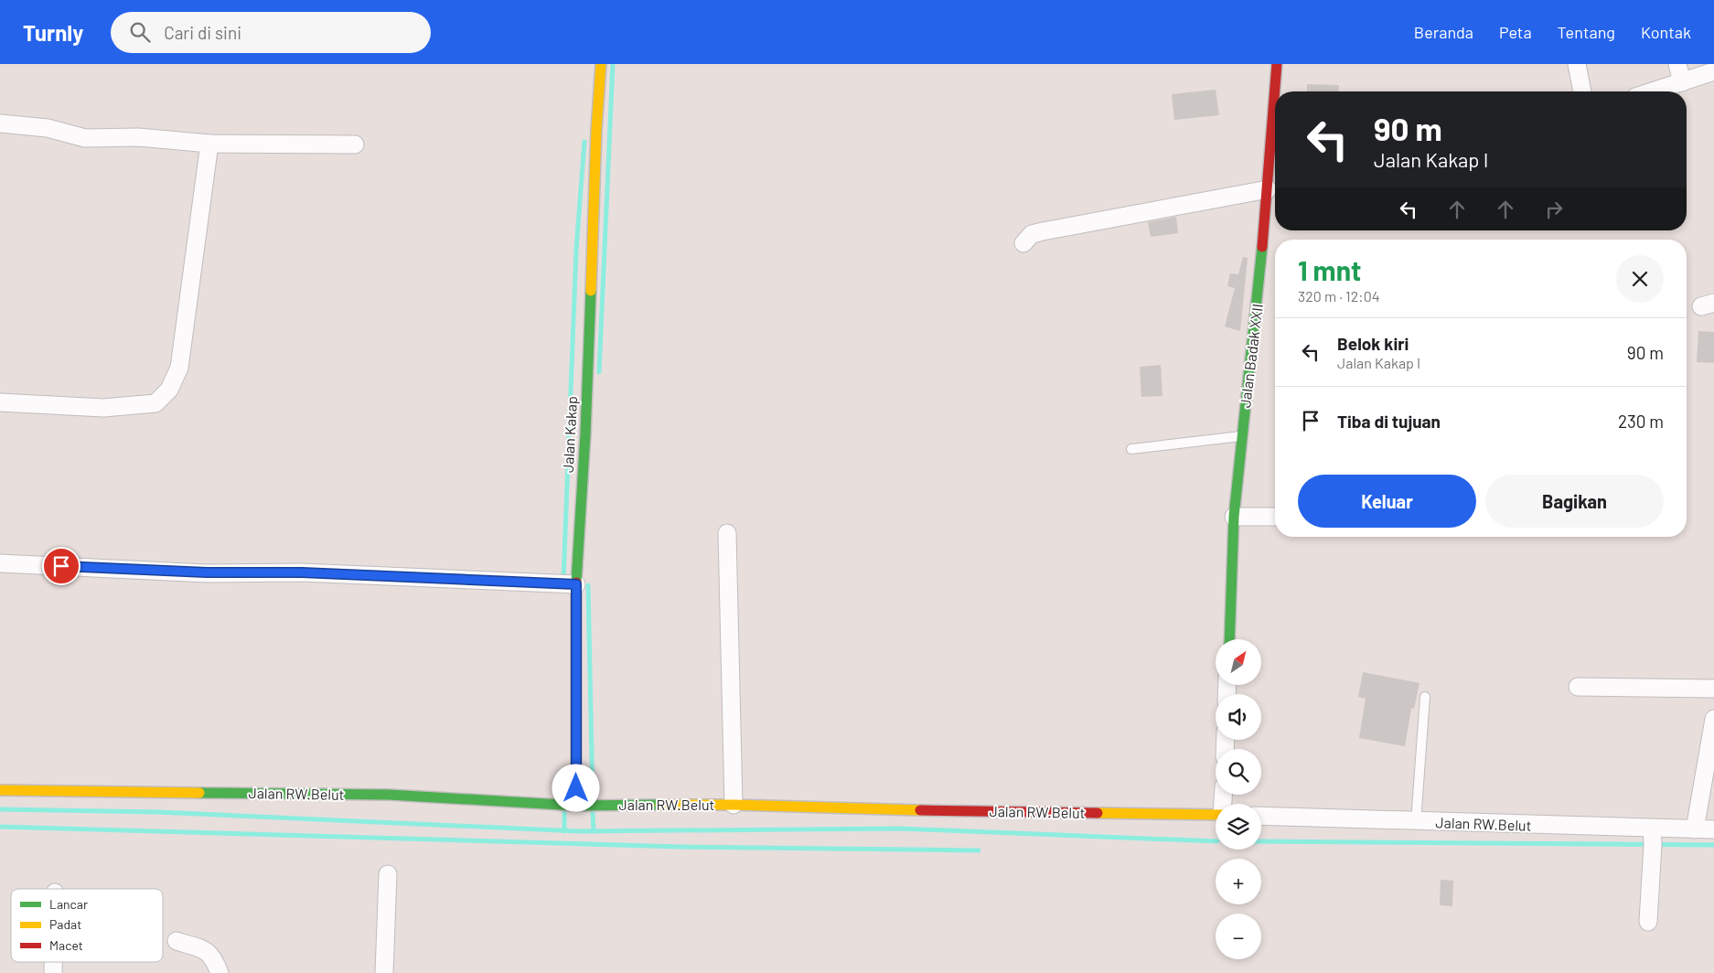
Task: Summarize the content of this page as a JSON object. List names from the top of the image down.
{
  "streets": {
    "street": ["Jalan Badak XXII", "Jalan Kakap", "Jalan RW.Belut"]
  },
  "crossings": [
    ["Jalan Kakap", "Jalan RW.Belut"]
  ],
  "legend": ["Lancar", "Padat", "Macet"],
  "north": "top right",
  "page": {
    "header": "Turnly",
    "search": "Cari di sini",
    "nav": [
      "Beranda",
      "Peta",
      "Tentang",
      "Kontak"
    ],
    "turn": ["90 m", "Jalan Kakap I"],
    "heading": ["1 mnt", "320 m · 12:04"],
    "list": [
      {
        "name": "Belok kiri",
        "note": "Jalan Kakap I",
        "value": "90 m"
      },
      {
        "name": "Tiba di tujuan",
        "value": "230 m"
      }
    ],
    "buttons": ["Keluar", "Bagikan"],
    "map_buttons": ["+", "−"]
  }
}
